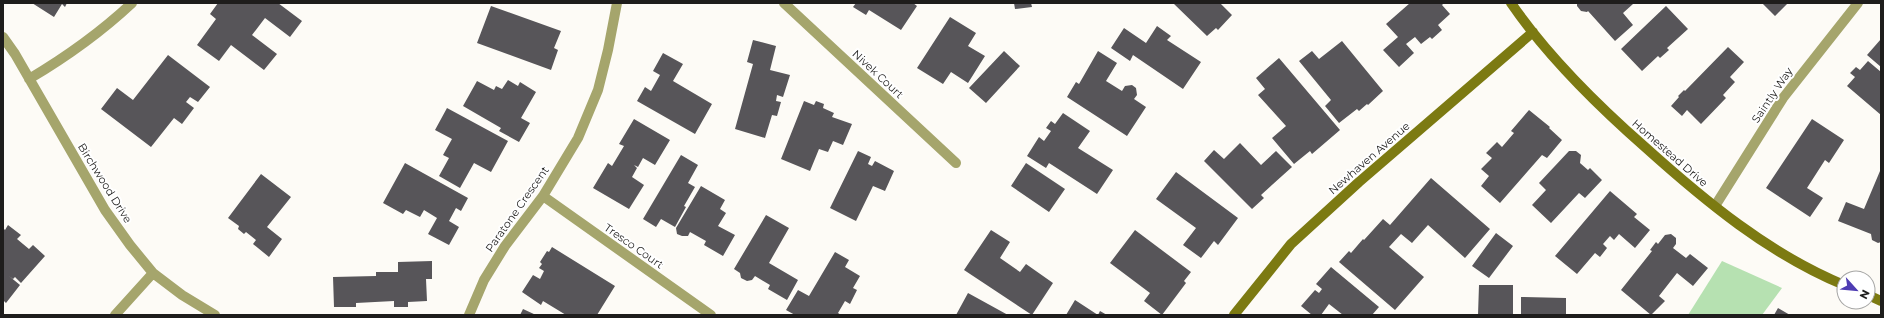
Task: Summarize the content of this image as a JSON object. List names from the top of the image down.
{
  "streets": {
    "street": [
      "Nivek Court",
      "Saintly Way",
      "Homestead Drive",
      "Newhaven Avenue",
      "Birchwood Drive",
      "Paratone Crescent",
      "Tresco Court"
    ]
  },
  "crossings": [
    ["Saintly Way", "Homestead Drive"],
    ["Homestead Drive", "Newhaven Avenue"],
    ["Paratone Crescent", "Tresco Court"]
  ],
  "north": "bottom right"
}
